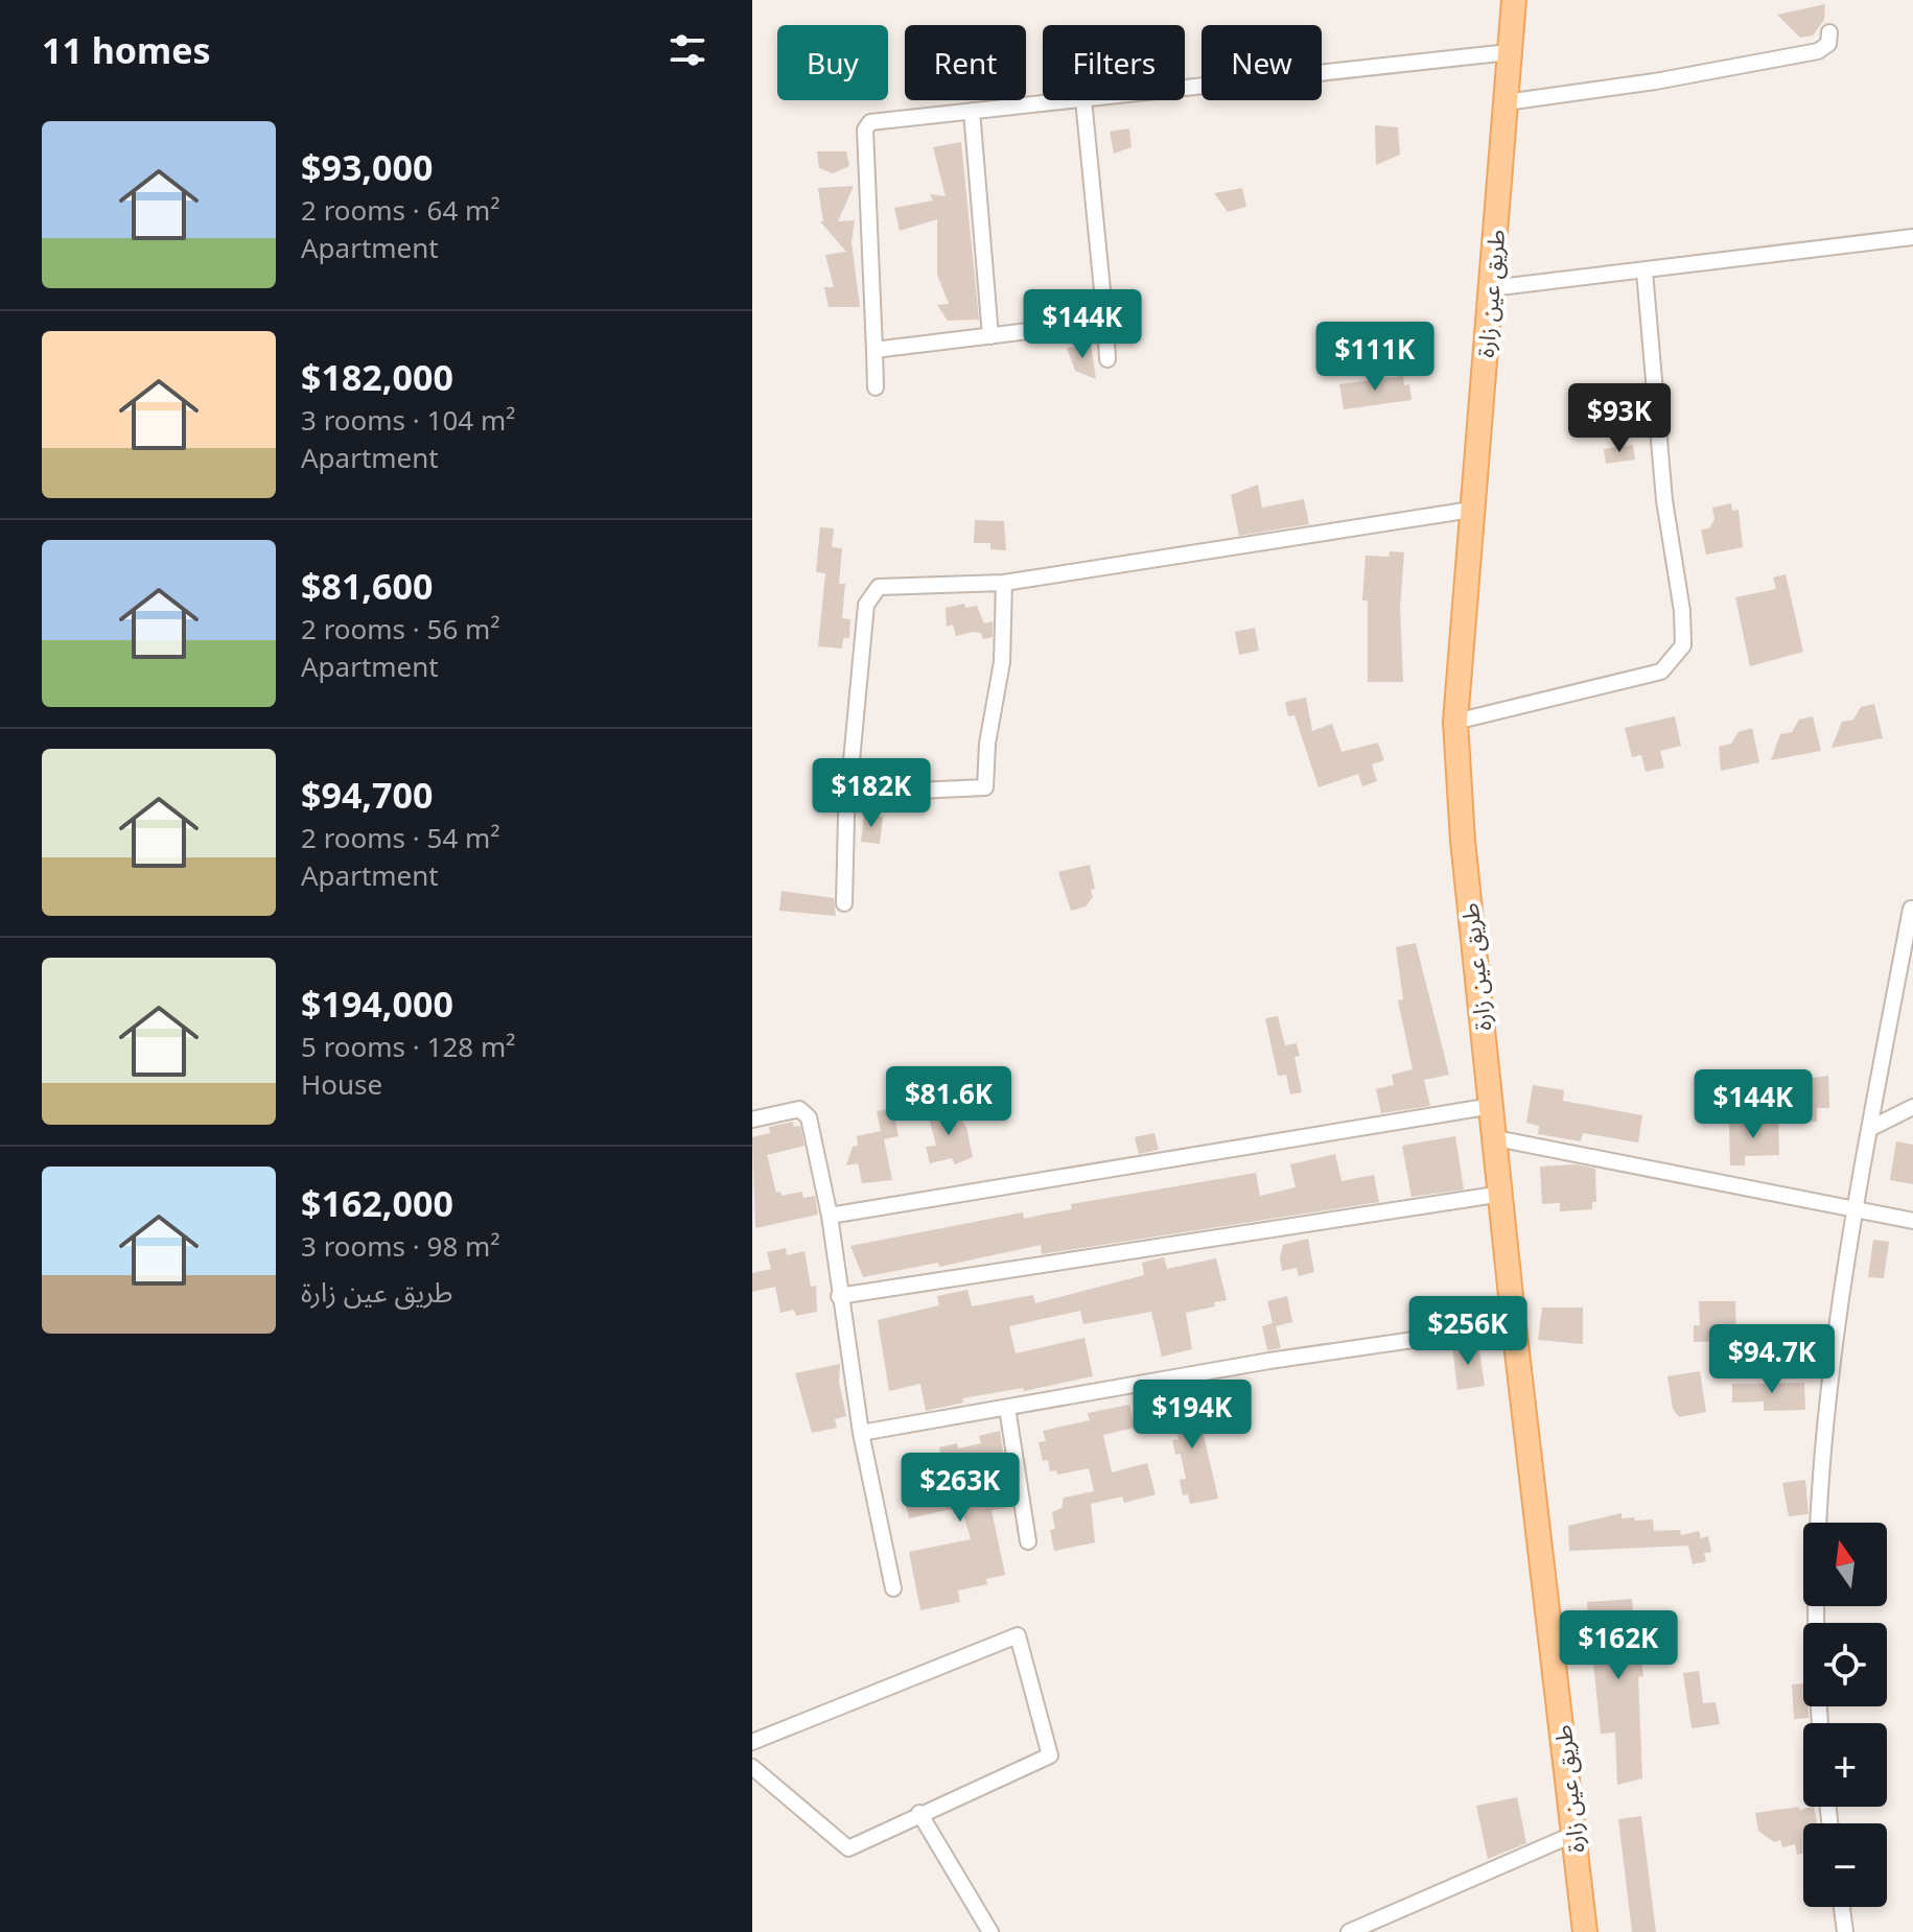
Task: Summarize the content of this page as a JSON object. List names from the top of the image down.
{
  "streets": {
    "main road": ["طريق عين زارة"]
  },
  "north": "top",
  "page": {
    "heading": "11 homes",
    "chip": [
      "Buy",
      "Rent",
      "Filters",
      "New"
    ],
    "list": [
      {
        "name": "$93,000",
        "note": "2 rooms · 64 m² · Apartment"
      },
      {
        "name": "$182,000",
        "note": "3 rooms · 104 m² · Apartment"
      },
      {
        "name": "$81,600",
        "note": "2 rooms · 56 m² · Apartment"
      },
      {
        "name": "$94,700",
        "note": "2 rooms · 54 m² · Apartment"
      },
      {
        "name": "$194,000",
        "note": "5 rooms · 128 m² · House"
      },
      {
        "name": "$162,000",
        "note": "3 rooms · 98 m² · طريق عين زارة"
      }
    ],
    "price": [
      "$144K",
      "$111K",
      "$93K",
      "$182K",
      "$81.6K",
      "$144K",
      "$256K",
      "$94.7K",
      "$194K",
      "$263K",
      "$162K"
    ],
    "map_buttons": ["+", "−"]
  }
}
